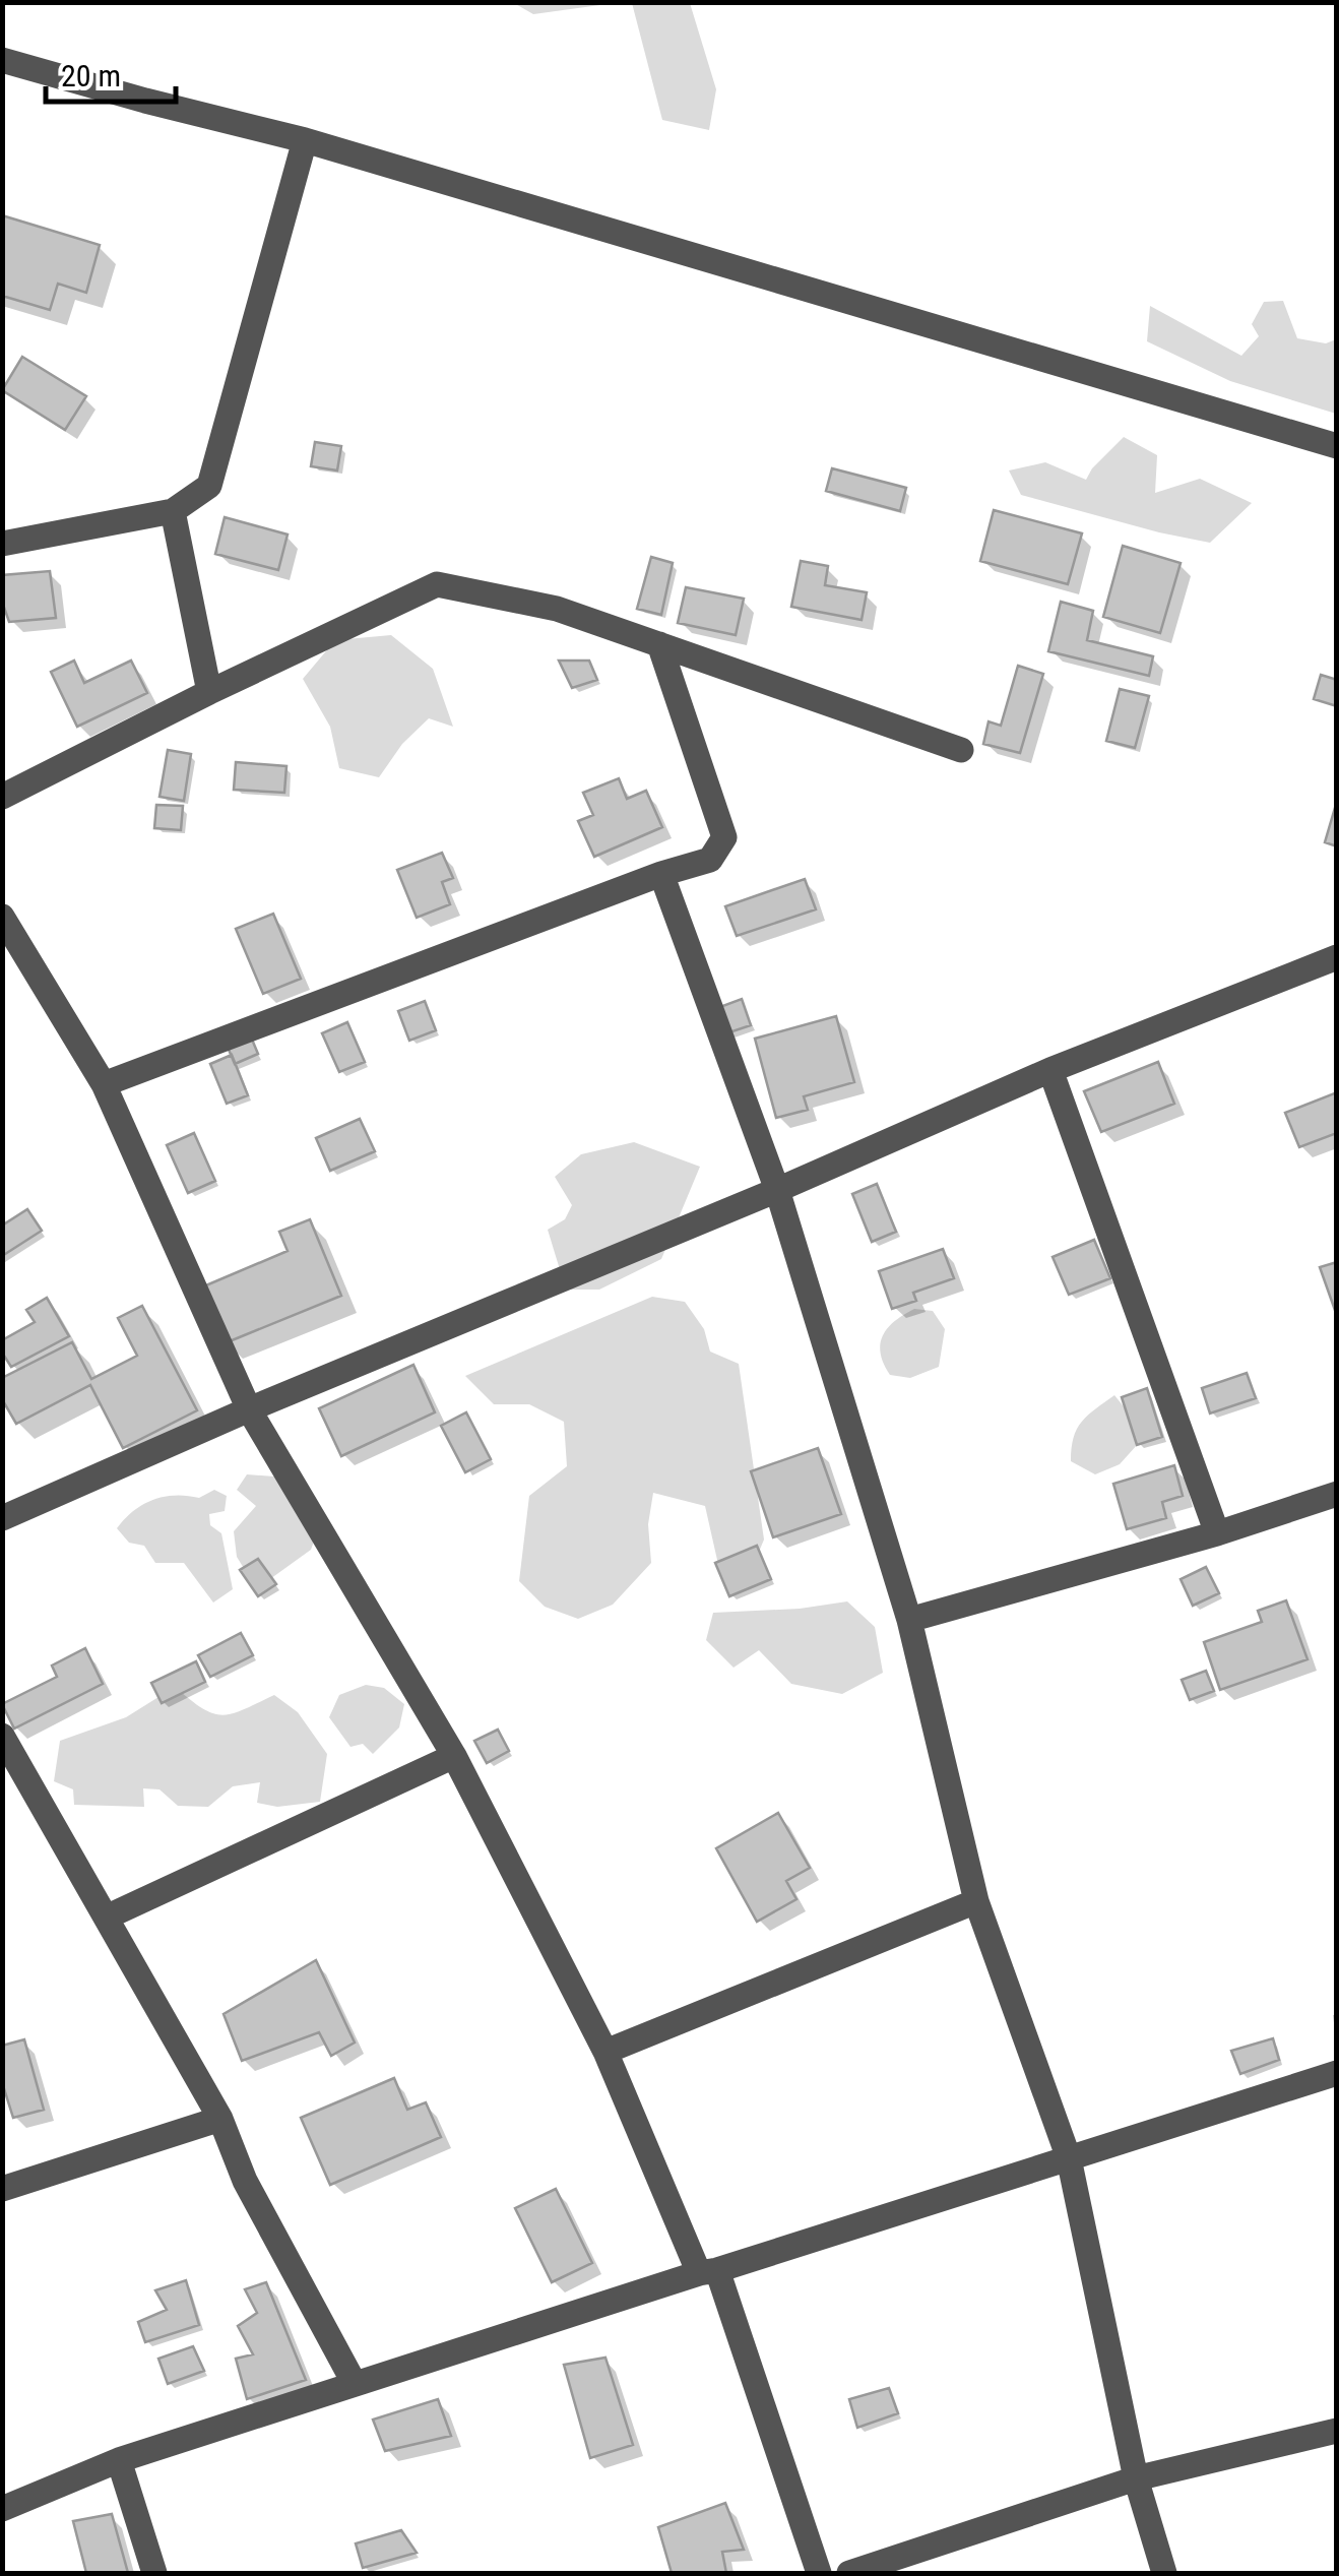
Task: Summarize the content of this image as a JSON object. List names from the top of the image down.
{
  "scale_bar": "20 m"
}
